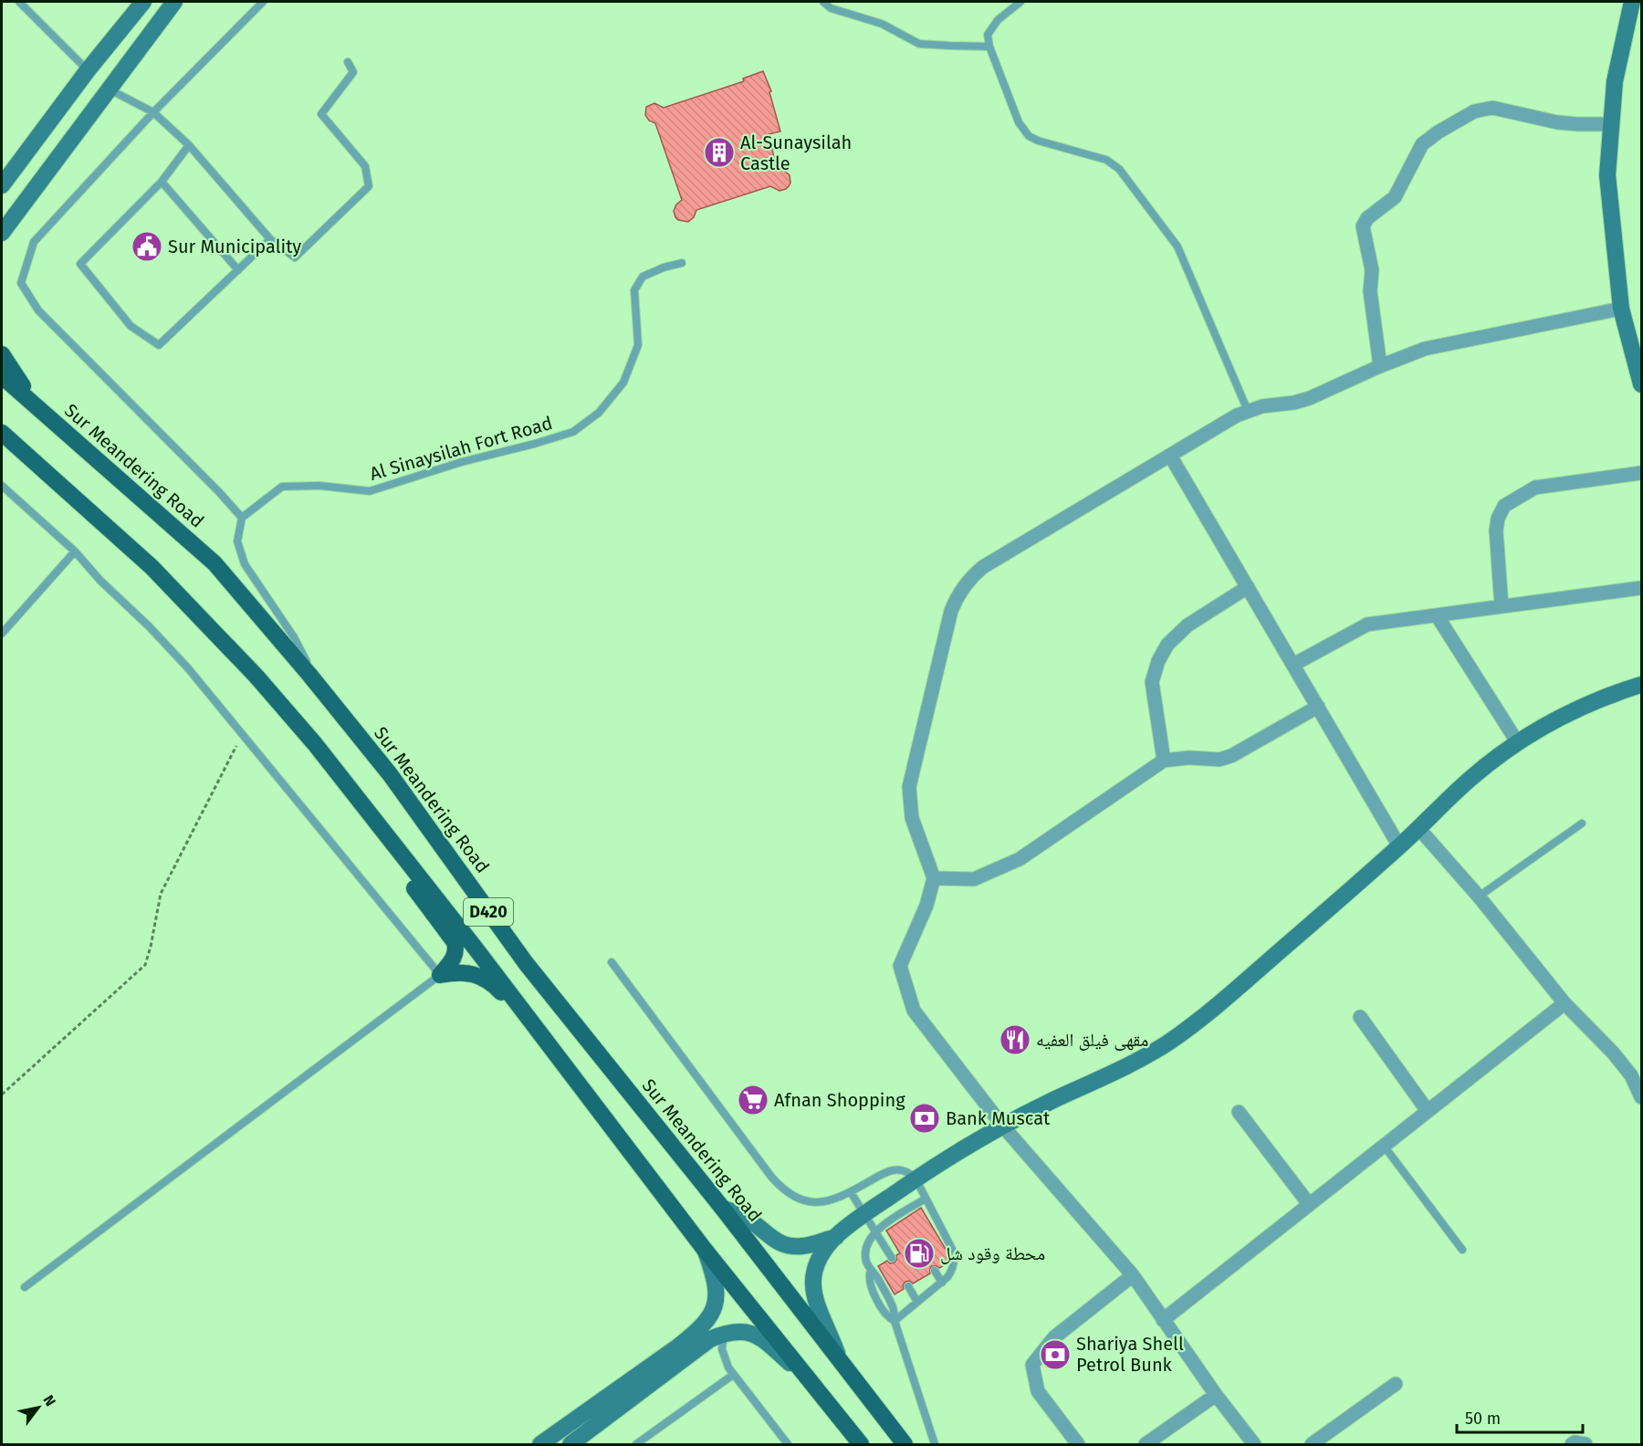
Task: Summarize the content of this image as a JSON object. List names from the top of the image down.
{
  "streets": {
    "main road": ["Sur Meandering Road", "D420"],
    "lane": ["Al Sinaysilah Fort Road"]
  },
  "places": {
    "building": ["Al-Sunaysilah Castle"],
    "public building": ["Sur Municipality"],
    "restaurant": ["مقهى فيلق العفيه"],
    "supermarket": ["Afnan Shopping"],
    "bank": ["Bank Muscat", "Shariya Shell Petrol Bunk"],
    "fuel station": ["محطة وقود شل"]
  },
  "scale_bar": "50 m",
  "north": "top right"
}
